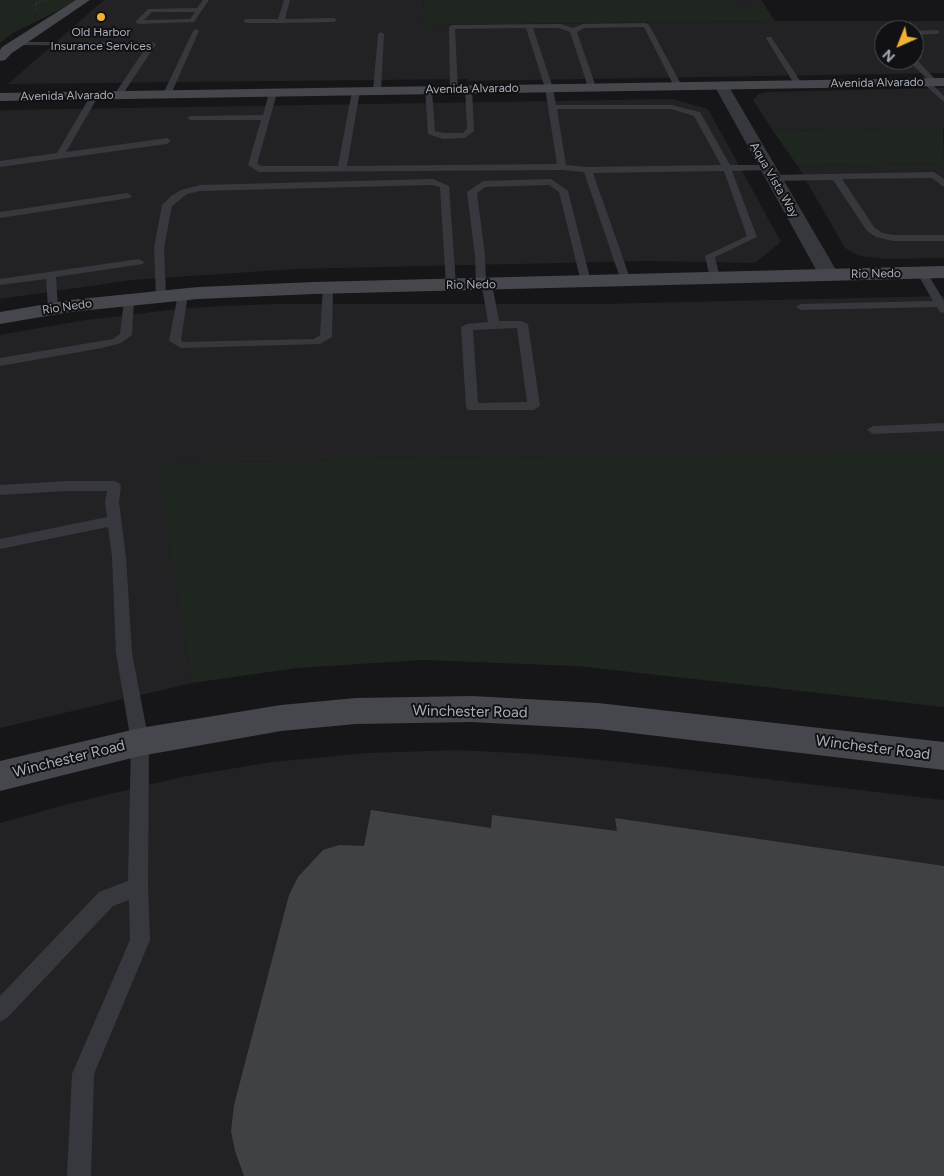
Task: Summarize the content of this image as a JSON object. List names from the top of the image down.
{
  "streets": {
    "street": [
      "Avenida Alvarado",
      "Aqua Vista Way",
      "Rio Nedo",
      "Winchester Road"
    ]
  },
  "crossings": [
    ["Avenida Alvarado", "Aqua Vista Way"],
    ["Aqua Vista Way", "Rio Nedo"]
  ],
  "places": ["Old Harbor Insurance Services"],
  "north": "bottom left"
}
